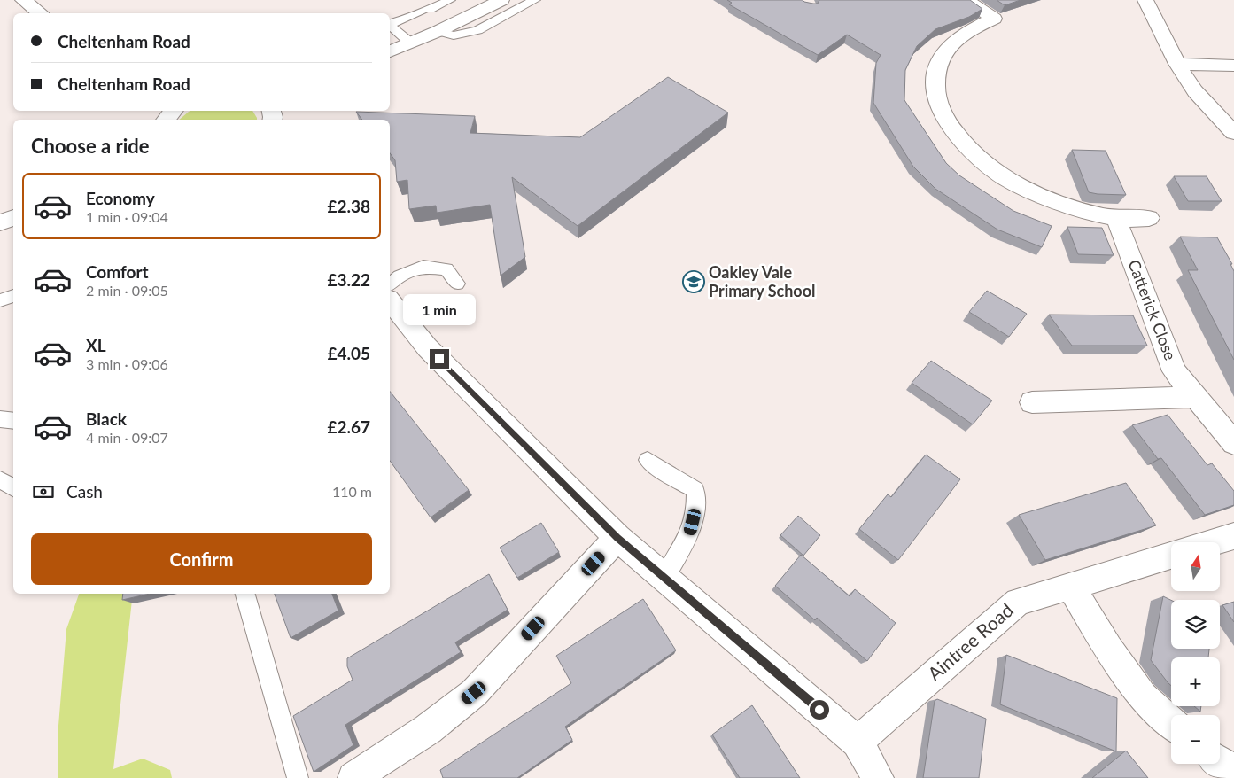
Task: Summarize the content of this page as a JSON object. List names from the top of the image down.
{
  "streets": {
    "street": ["Catterick Close", "Aintree Road"]
  },
  "places": {
    "school or university": ["Oakley Vale Primary School"]
  },
  "north": "top",
  "page": {
    "banner": ["Cheltenham Road", "Cheltenham Road"],
    "heading": "Choose a ride",
    "list": [
      {
        "name": "Economy",
        "note": "1 min · 09:04",
        "value": "£2.38"
      },
      {
        "name": "Comfort",
        "note": "2 min · 09:05",
        "value": "£3.22"
      },
      {
        "name": "XL",
        "note": "3 min · 09:06",
        "value": "£4.05"
      },
      {
        "name": "Black",
        "note": "4 min · 09:07",
        "value": "£2.67"
      }
    ],
    "bubble": "1 min",
    "pay": ["Cash", "110 m"],
    "buttons": "Confirm",
    "map_buttons": ["+", "−"]
  }
}
